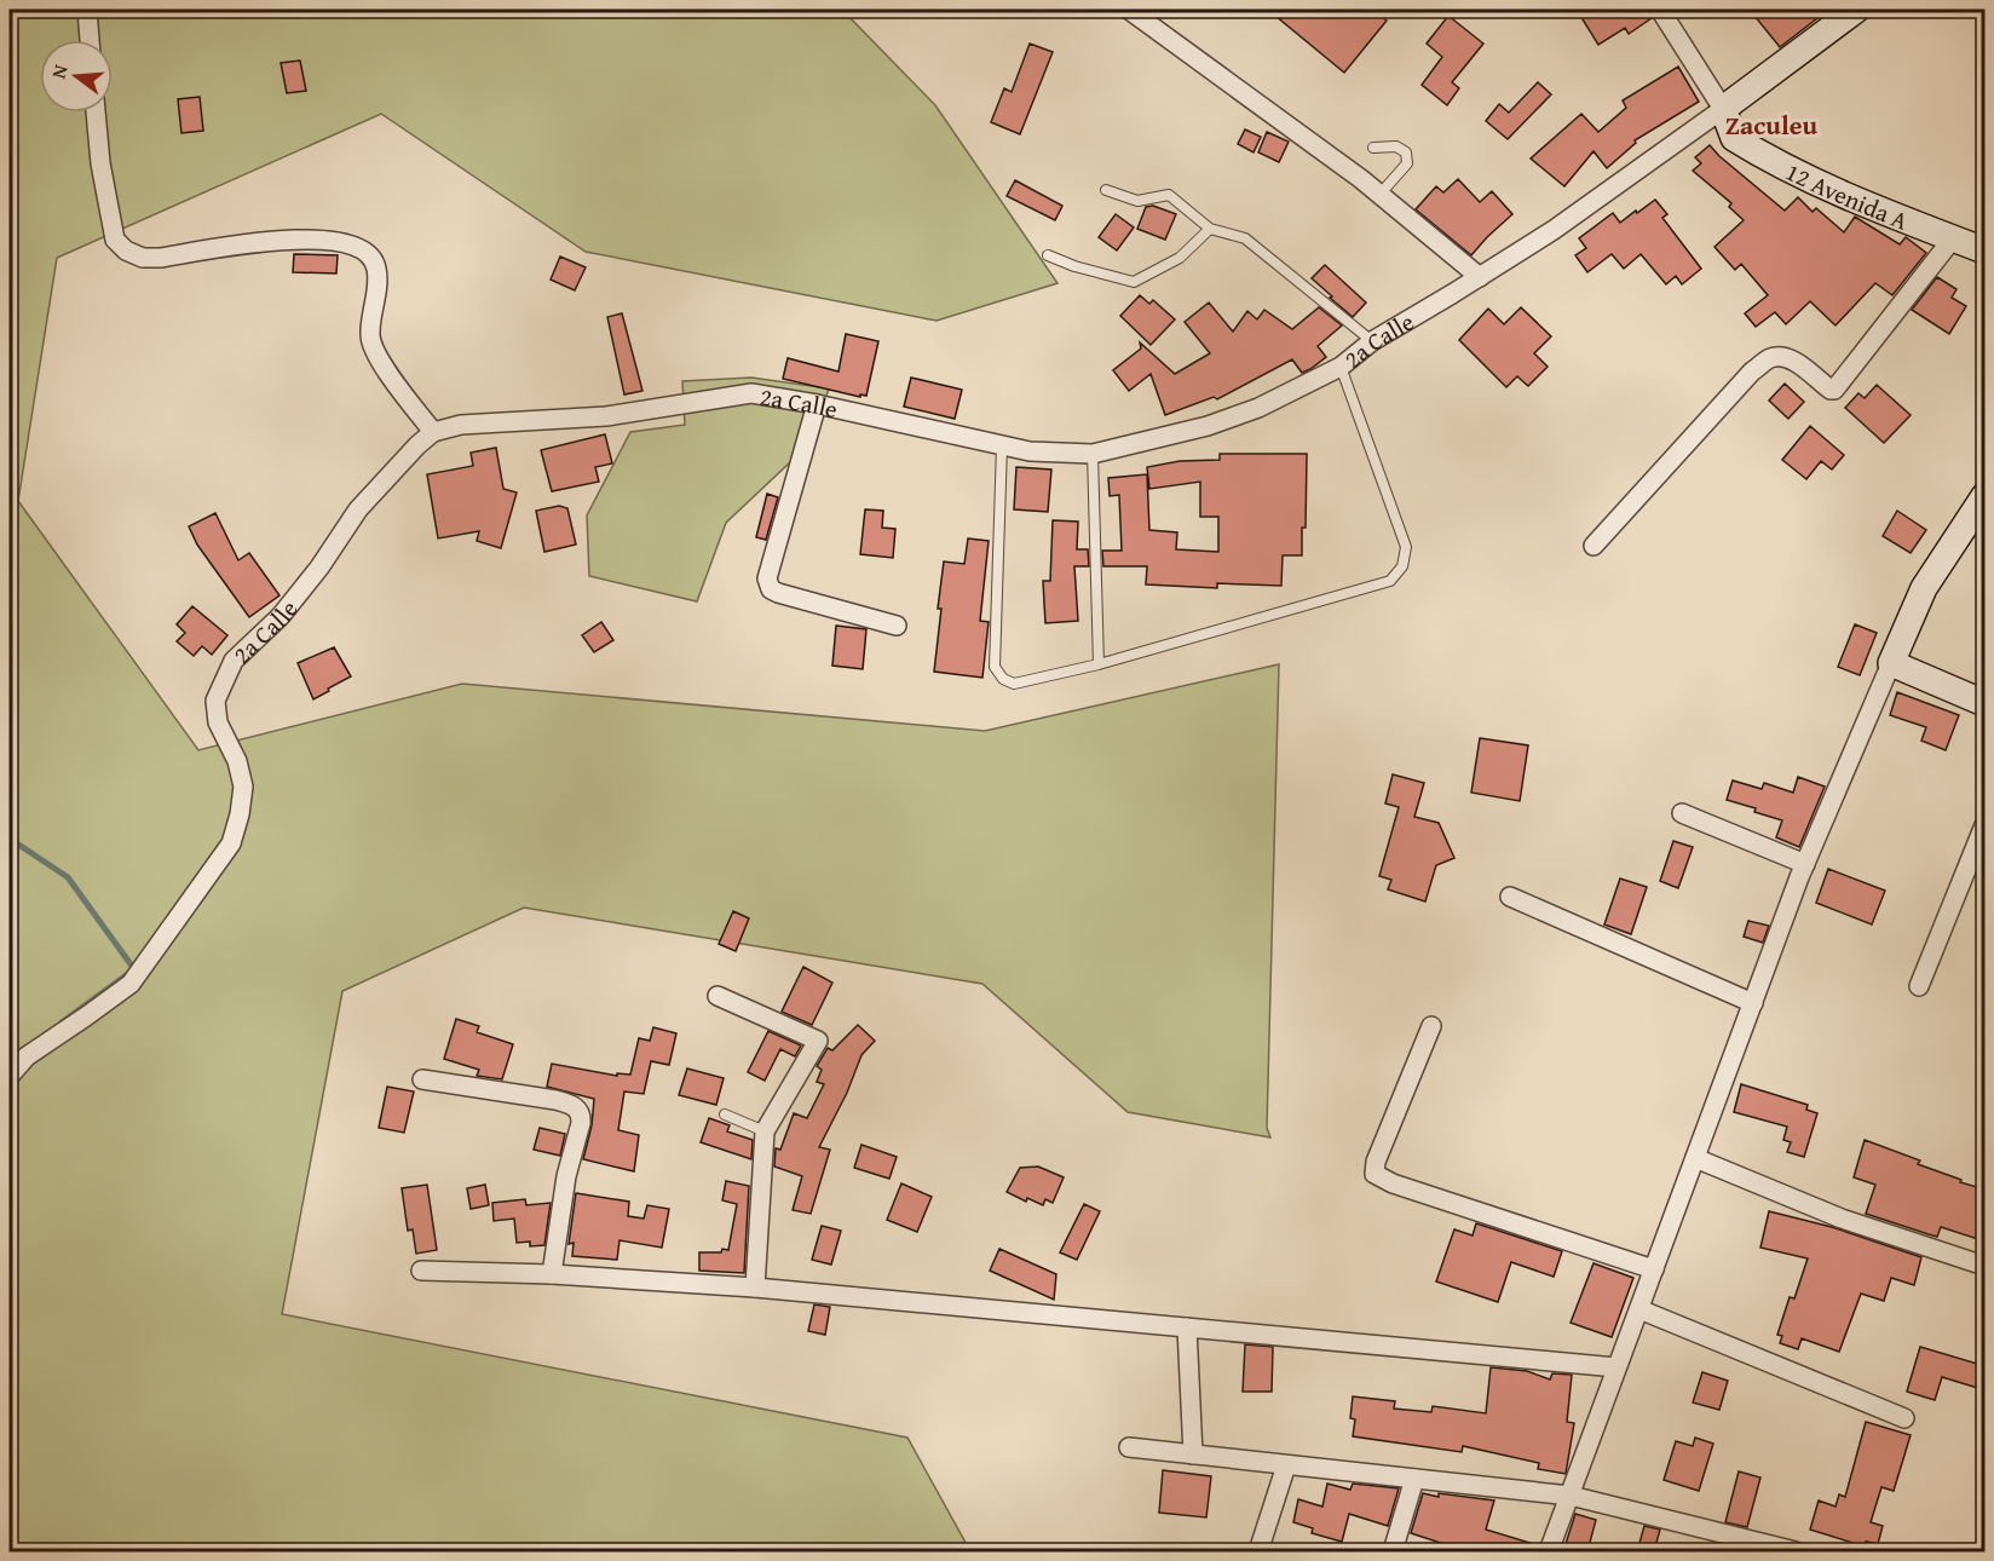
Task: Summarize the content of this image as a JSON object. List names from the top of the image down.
{
  "streets": {
    "street": ["12 Avenida A", "2a Calle"]
  },
  "crossings": [
    ["12 Avenida A", "2a Calle"]
  ],
  "districts": ["Zaculeu"],
  "north": "left"
}
